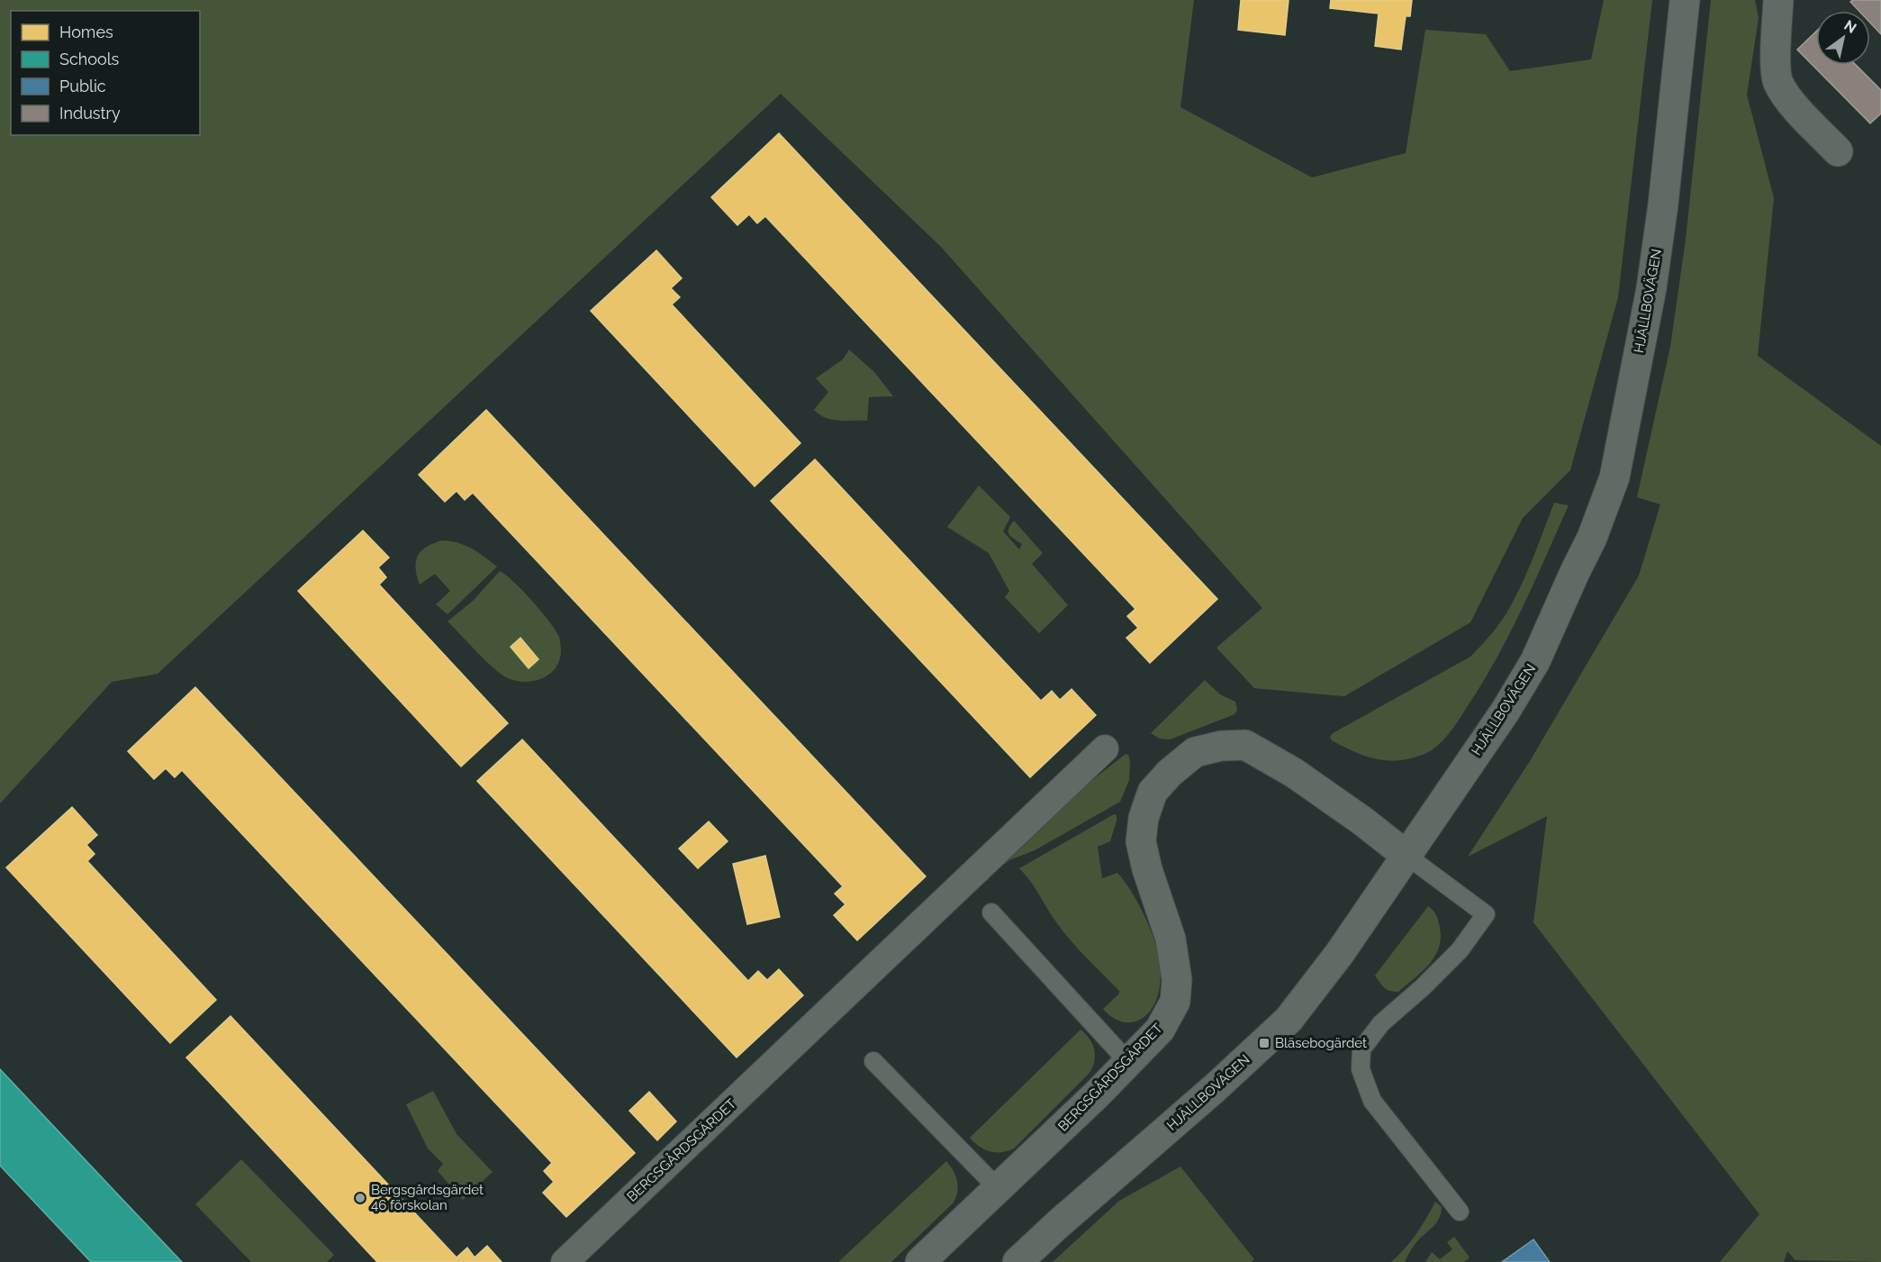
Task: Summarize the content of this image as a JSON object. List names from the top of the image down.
{
  "streets": {
    "street": ["HJÄLLBOVÄGEN", "BERGSGÅRDSGÄRDET"]
  },
  "crossings": [
    ["HJÄLLBOVÄGEN", "BERGSGÅRDSGÄRDET"]
  ],
  "places": {
    "transit": ["Bläsebogärdet"],
    "other": ["Bergsgårdsgärdet 46 förskolan"]
  },
  "legend": [
    "Homes",
    "Schools",
    "Public",
    "Industry"
  ],
  "north": "top right"
}
